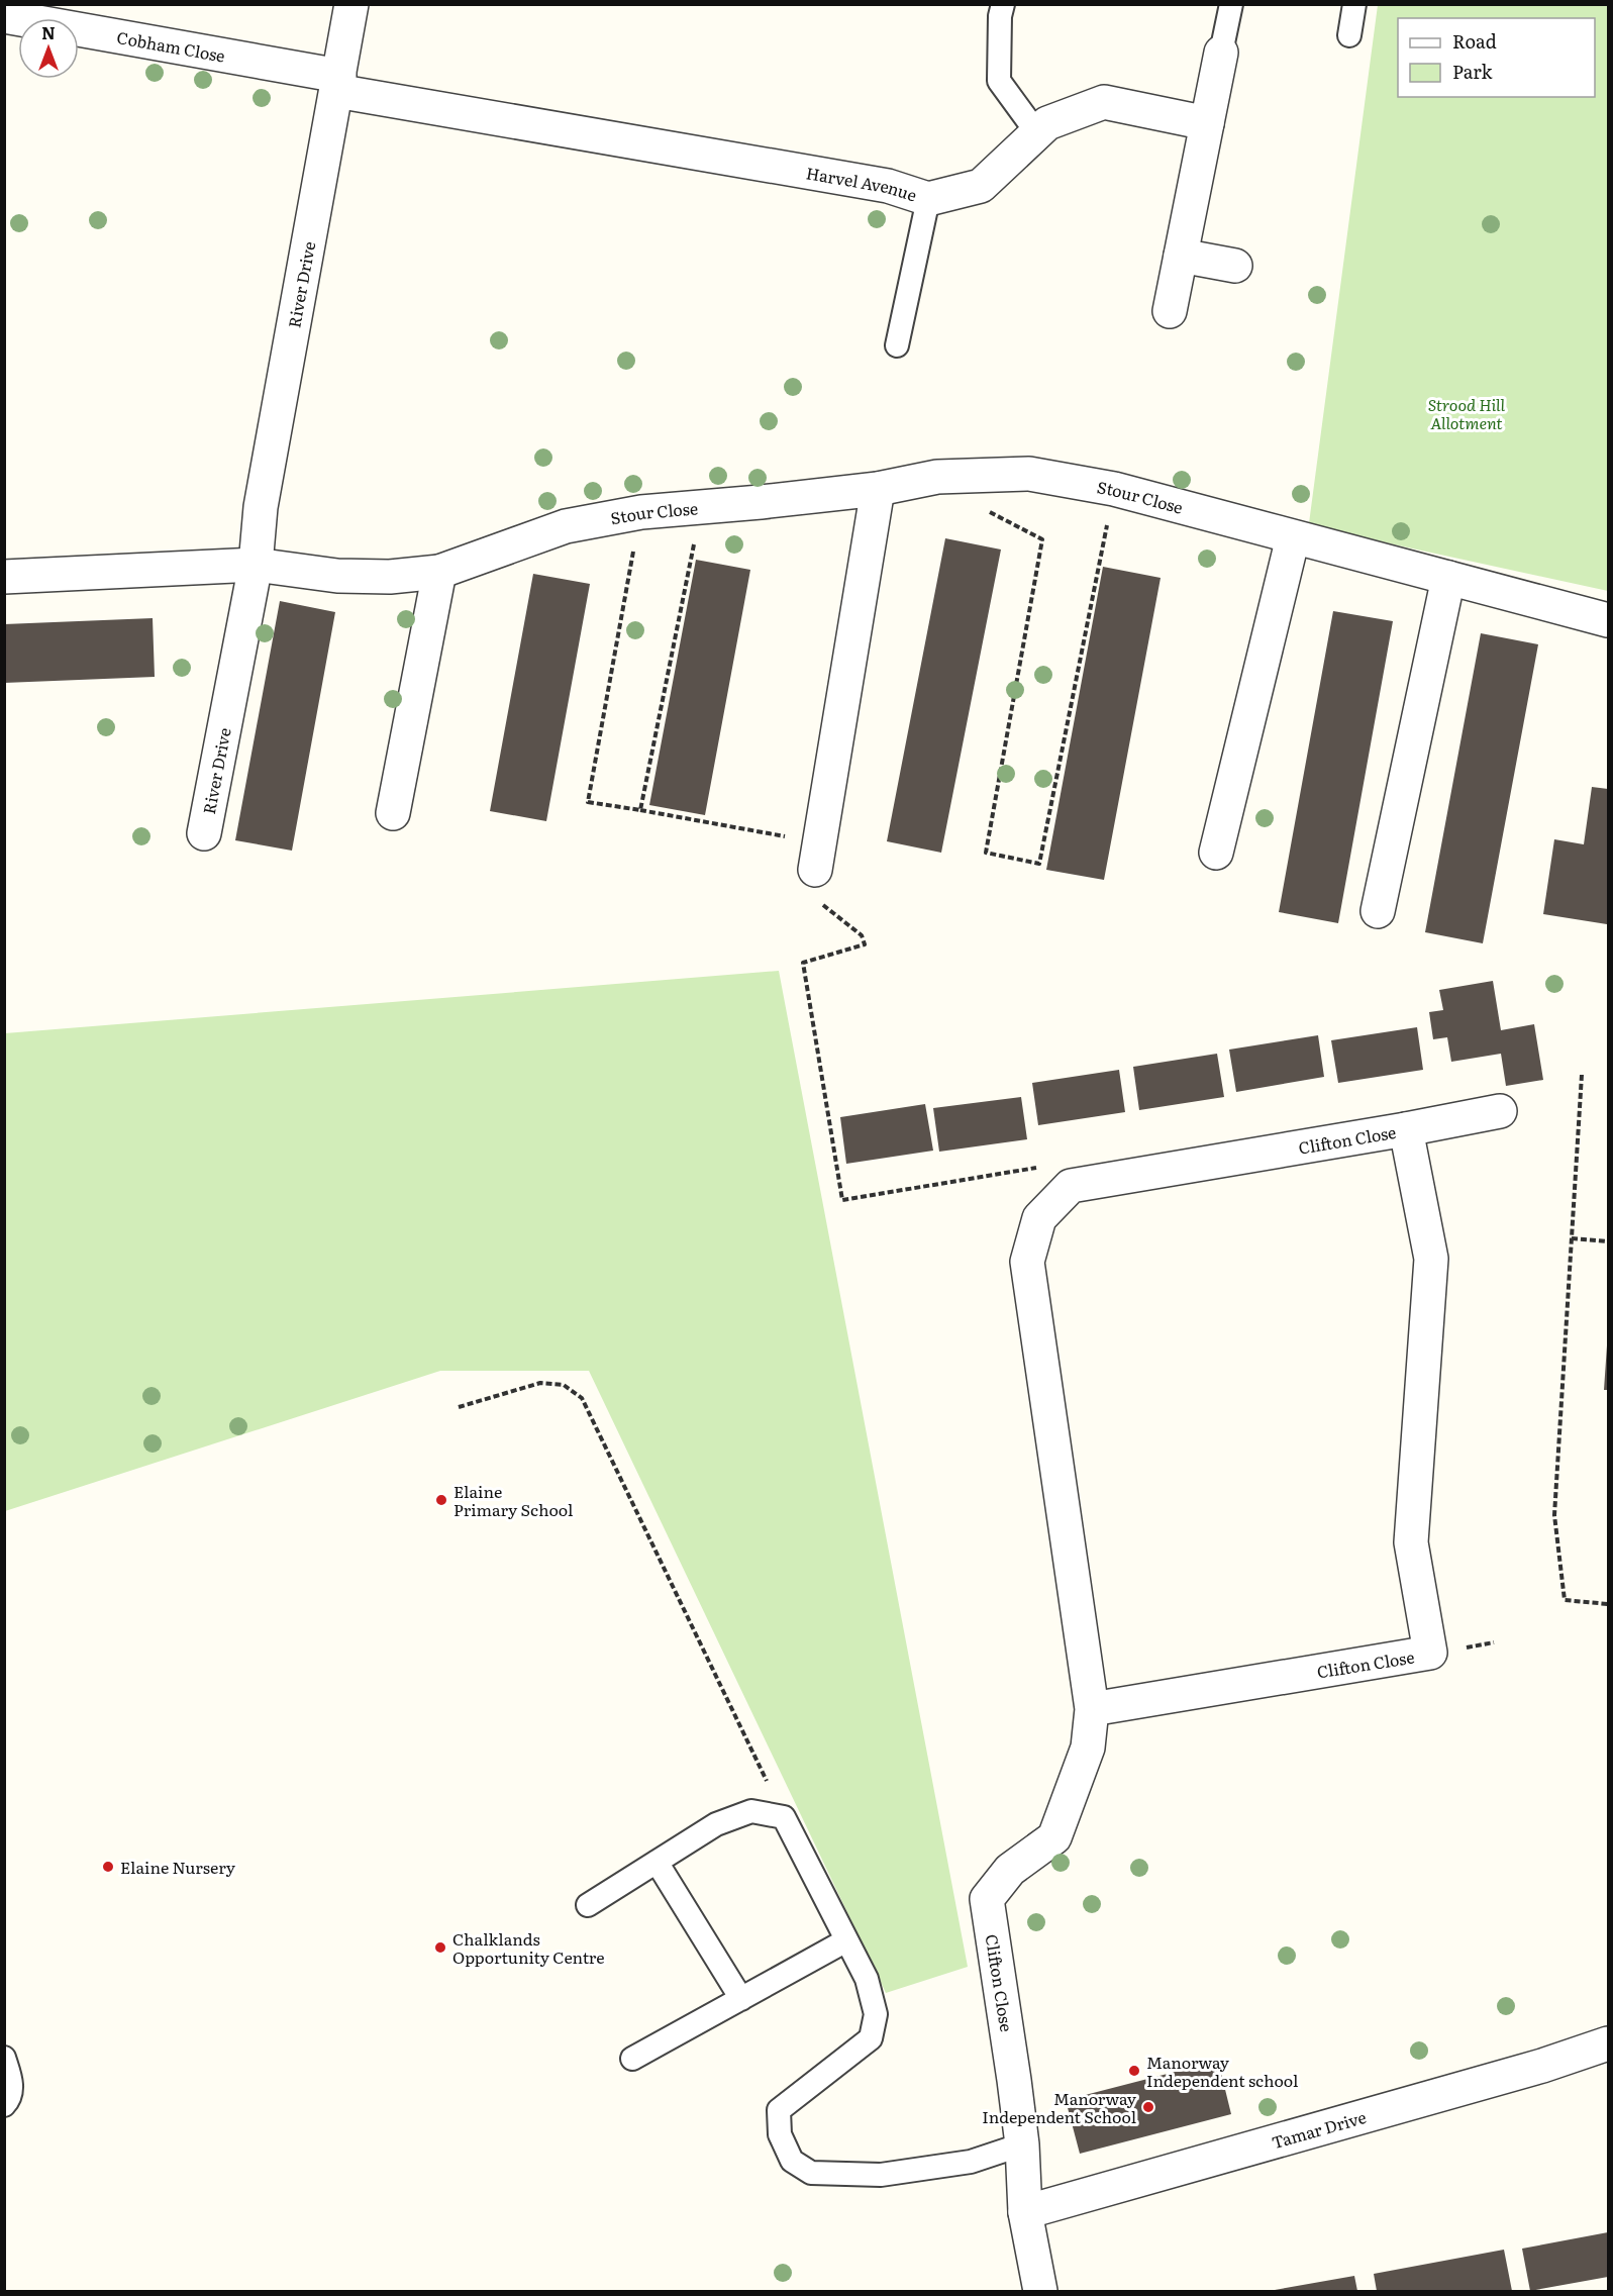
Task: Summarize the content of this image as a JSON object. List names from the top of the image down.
{
  "streets": {
    "street": [
      "Cobham Close",
      "Harvel Avenue",
      "River Drive",
      "Stour Close",
      "Clifton Close",
      "Tamar Drive"
    ]
  },
  "crossings": [
    ["Cobham Close", "Harvel Avenue"],
    ["Cobham Close", "River Drive"],
    ["Harvel Avenue", "River Drive"],
    ["River Drive", "Stour Close"],
    ["Clifton Close", "Tamar Drive"]
  ],
  "parks": ["Strood Hill Allotment"],
  "places": [
    "Elaine Primary School",
    "Elaine Nursery",
    "Chalklands Opportunity Centre",
    "Manorway Independent school",
    "Manorway Independent School"
  ],
  "legend": ["Road", "Park"],
  "north": "top"
}
